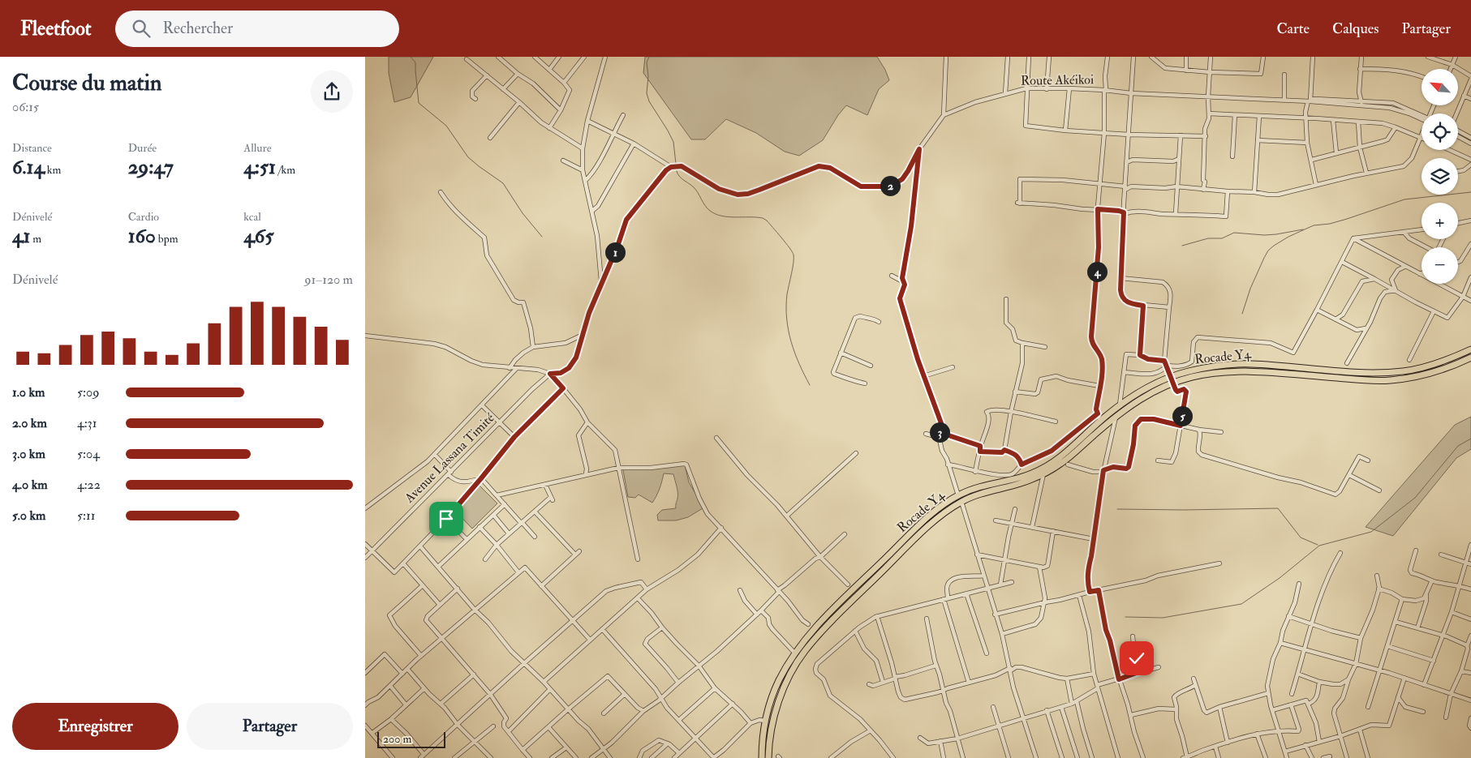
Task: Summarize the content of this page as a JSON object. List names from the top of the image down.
{
  "streets": {
    "highway": ["Rocade Y4"],
    "street": ["Route Akéikoi", "Avenue Lassana Timité"]
  },
  "scale_bar": "200 m",
  "north": "top left",
  "page": {
    "header": "Fleetfoot",
    "search": "Rechercher",
    "nav": ["Carte", "Calques", "Partager"],
    "heading": ["Course du matin", "06:15"],
    "map_buttons": ["+", "−"],
    "stats": [
      ["Distance", "6.14 km"],
      ["Durée", "29:47"],
      ["Allure", "4:51 /km"],
      ["Dénivelé", "41 m"],
      ["Cardio", "160 bpm"],
      ["kcal", "465"]
    ],
    "pins": [
      "2",
      "1",
      "4",
      "5",
      "3"
    ],
    "chart": ["Dénivelé", "91–120 m"],
    "list": [
      {
        "name": "1.0 km",
        "note": "5:09"
      },
      {
        "name": "2.0 km",
        "note": "4:31"
      },
      {
        "name": "3.0 km",
        "note": "5:04"
      },
      {
        "name": "4.0 km",
        "note": "4:22"
      },
      {
        "name": "5.0 km",
        "note": "5:11"
      }
    ],
    "buttons": ["Enregistrer", "Partager"],
    "scale": "200 m"
  }
}
